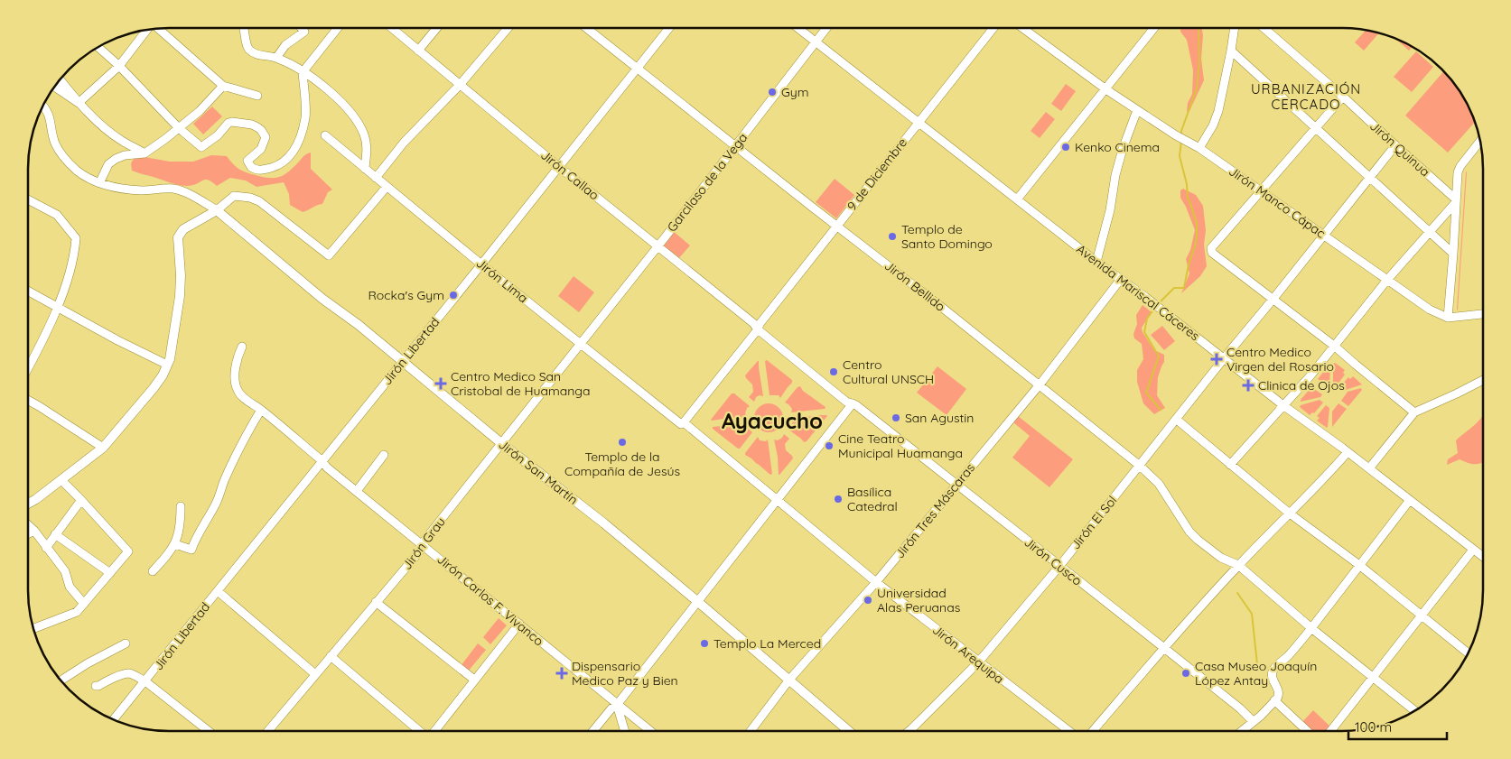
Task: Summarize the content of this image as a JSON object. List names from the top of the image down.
{
  "streets": {
    "street": [
      "Jirón Quinua",
      "9 de Diciembre",
      "Jirón Callao",
      "Garcilaso de la Vega",
      "Jirón Manco Cápac",
      "Jirón Lima",
      "Jirón Bellido",
      "Avenida Mariscal Cáceres",
      "Jirón Libertad",
      "Jirón San Martín",
      "Jirón Tres Máscaras",
      "Jirón El Sol",
      "Jirón Grau",
      "Jirón Cusco",
      "Jirón Carlos F. Vivanco",
      "Jirón Arequipa"
    ]
  },
  "crossings": [
    ["Jirón Quinua", "Jirón El Sol"],
    ["9 de Diciembre", "Jirón Callao"],
    ["9 de Diciembre", "Jirón Lima"],
    ["9 de Diciembre", "Jirón Bellido"],
    ["9 de Diciembre", "Avenida Mariscal Cáceres"],
    ["Jirón Callao", "Garcilaso de la Vega"],
    ["Jirón Callao", "Jirón Libertad"],
    ["Jirón Callao", "Jirón Cusco"],
    ["Garcilaso de la Vega", "Jirón Lima"],
    ["Garcilaso de la Vega", "Jirón Bellido"],
    ["Garcilaso de la Vega", "Avenida Mariscal Cáceres"],
    ["Garcilaso de la Vega", "Jirón Grau"],
    ["Jirón Manco Cápac", "Jirón El Sol"],
    ["Jirón Lima", "Jirón Libertad"],
    ["Jirón Lima", "Jirón Grau"],
    ["Jirón Lima", "Jirón Arequipa"],
    ["Jirón Bellido", "Jirón Libertad"],
    ["Jirón Bellido", "Jirón Tres Máscaras"],
    ["Jirón Bellido", "Jirón El Sol"],
    ["Avenida Mariscal Cáceres", "Jirón Tres Máscaras"],
    ["Avenida Mariscal Cáceres", "Jirón El Sol"],
    ["Jirón Libertad", "Jirón San Martín"],
    ["Jirón Libertad", "Jirón Carlos F. Vivanco"],
    ["Jirón San Martín", "Jirón Tres Máscaras"],
    ["Jirón San Martín", "Jirón Grau"],
    ["Jirón Tres Máscaras", "Jirón Cusco"],
    ["Jirón Tres Máscaras", "Jirón Arequipa"],
    ["Jirón El Sol", "Jirón Cusco"],
    ["Jirón El Sol", "Jirón Arequipa"],
    ["Jirón Grau", "Jirón Carlos F. Vivanco"]
  ],
  "districts": ["URBANIZACIÓN CERCADO", "Ayacucho"],
  "places": {
    "other": [
      "Gym",
      "Kenko Cinema",
      "Templo de Santo Domingo",
      "Rocka's Gym",
      "Centro Cultural UNSCH",
      "San Agustin",
      "Templo de la Compañía de Jesús",
      "Cine Teatro Municipal Huamanga",
      "Basílica Catedral",
      "Universidad Alas Peruanas",
      "Templo La Merced",
      "Casa Museo Joaquín López Antay"
    ],
    "health": [
      "Centro Medico Virgen del Rosario",
      "Centro Medico San Cristobal de Huamanga",
      "Clinica de Ojos",
      "Dispensario Medico Paz y Bien"
    ]
  },
  "scale_bar": "100 m"
}
